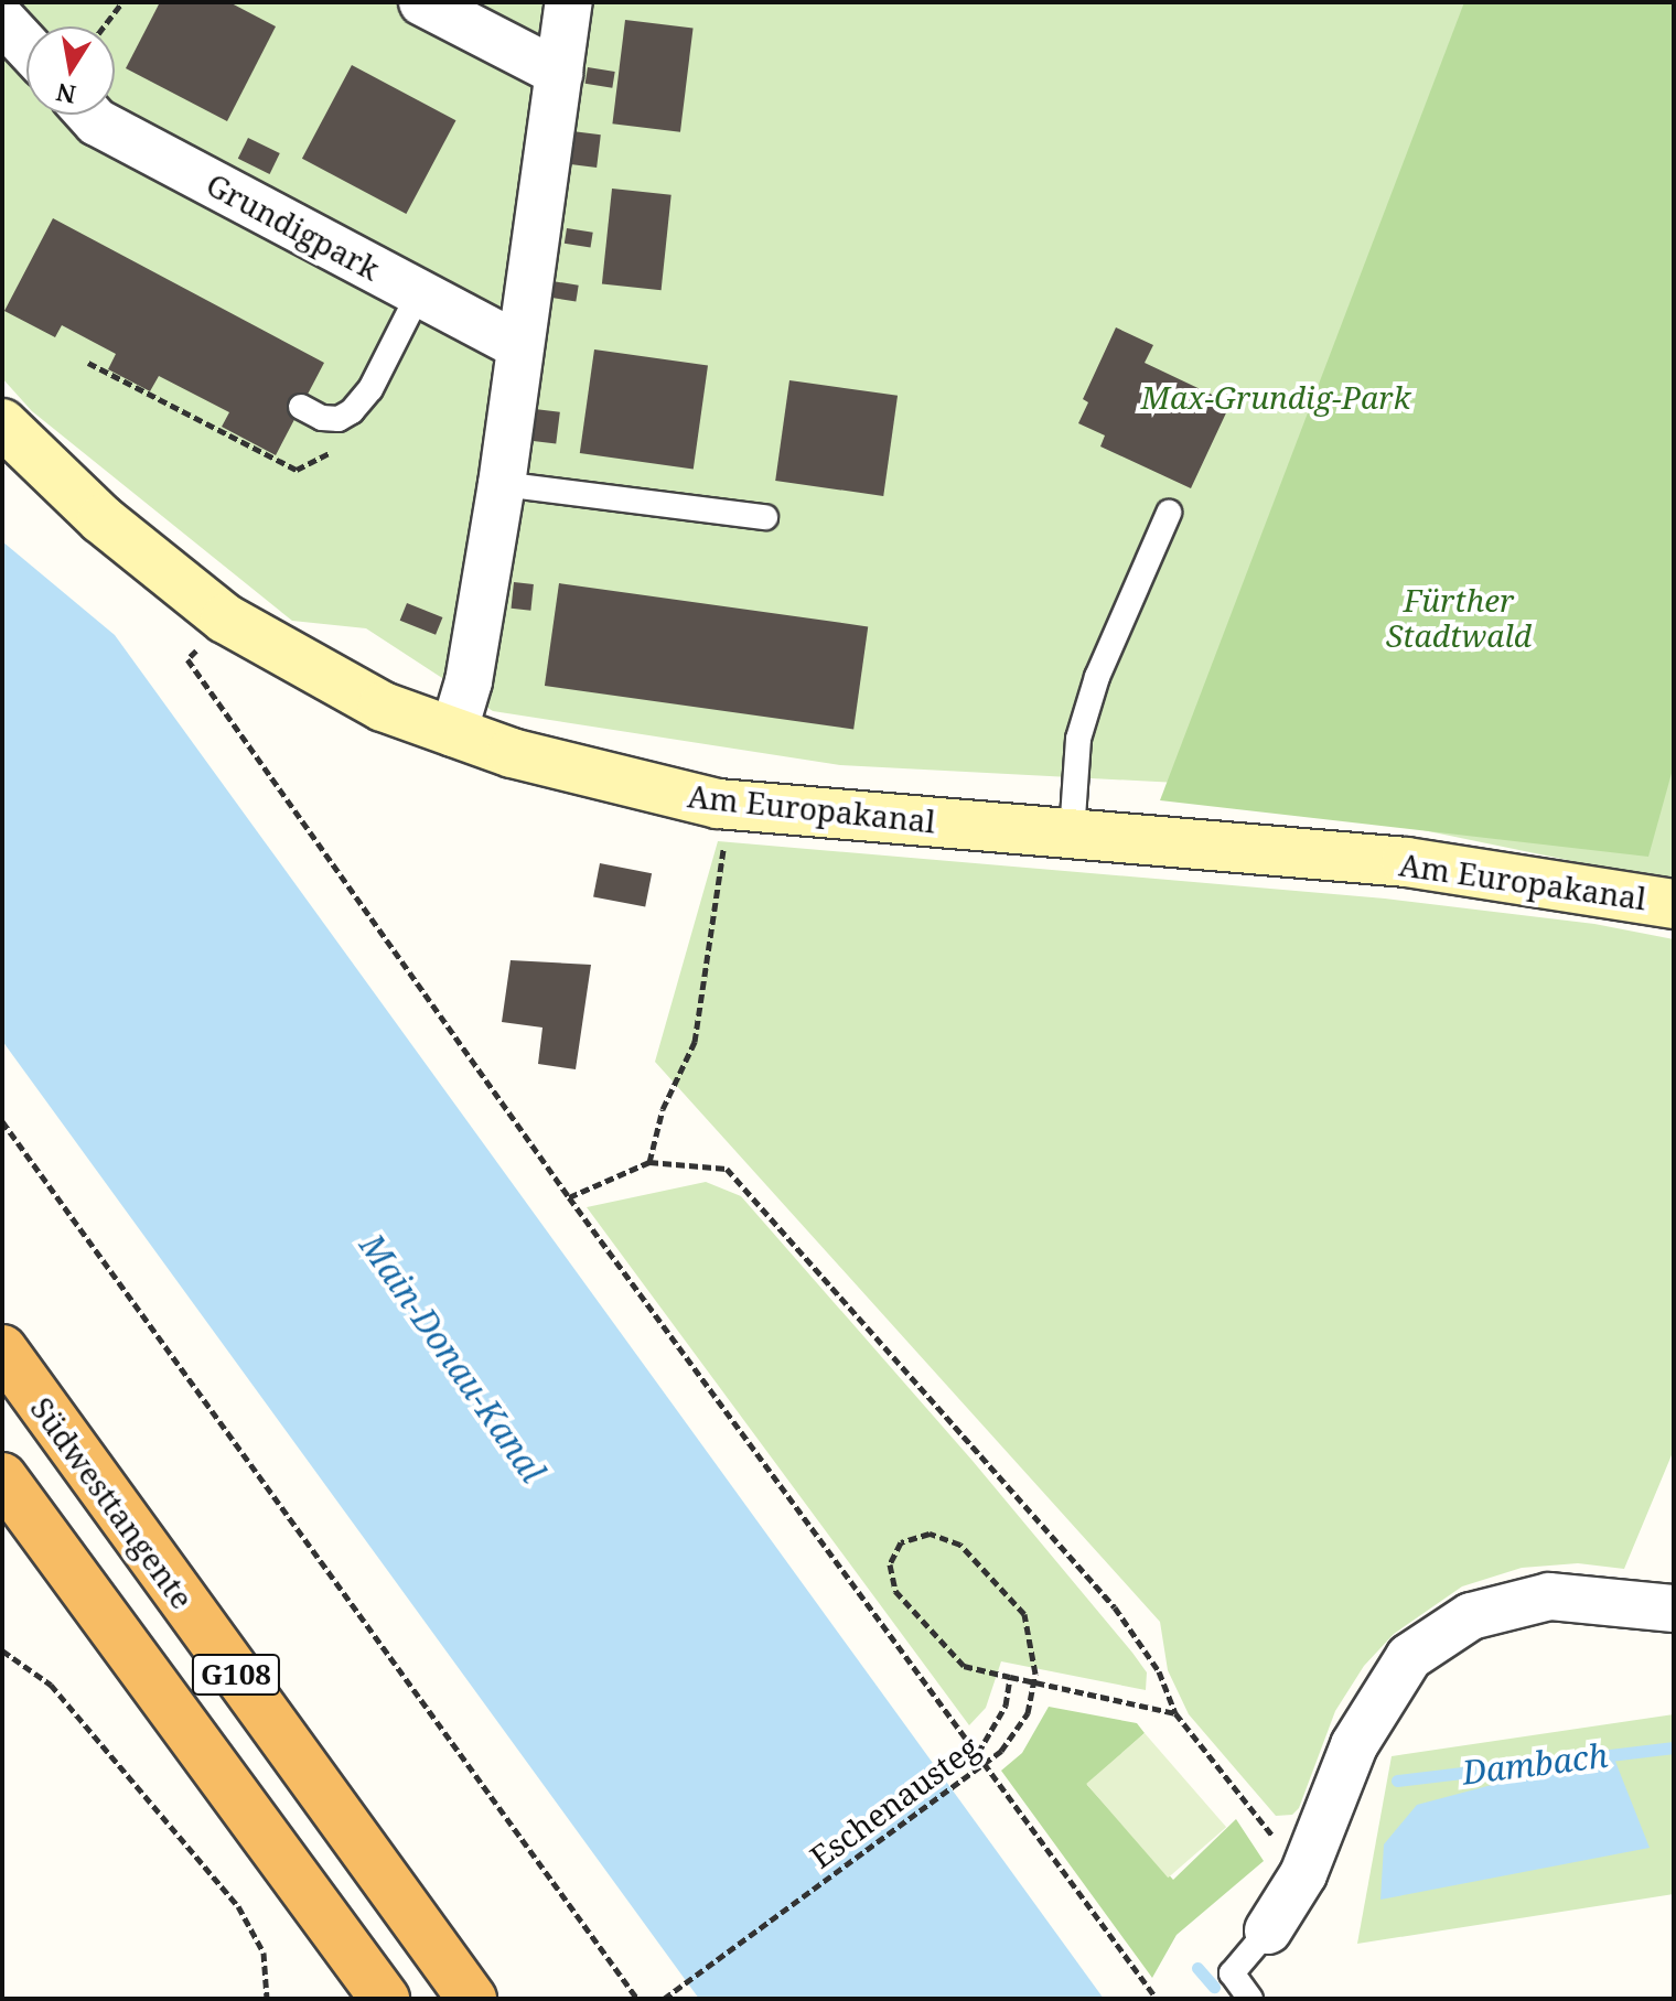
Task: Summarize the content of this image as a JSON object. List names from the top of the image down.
{
  "streets": {
    "highway": ["Südwesttangente", "G108"],
    "main road": ["Am Europakanal"],
    "street": ["Grundigpark"],
    "path": ["Eschenausteg"]
  },
  "water": ["Main-Donau-Kanal", "Dambach"],
  "parks": ["Max-Grundig-Park", "Fürther Stadtwald"],
  "north": "bottom"
}
